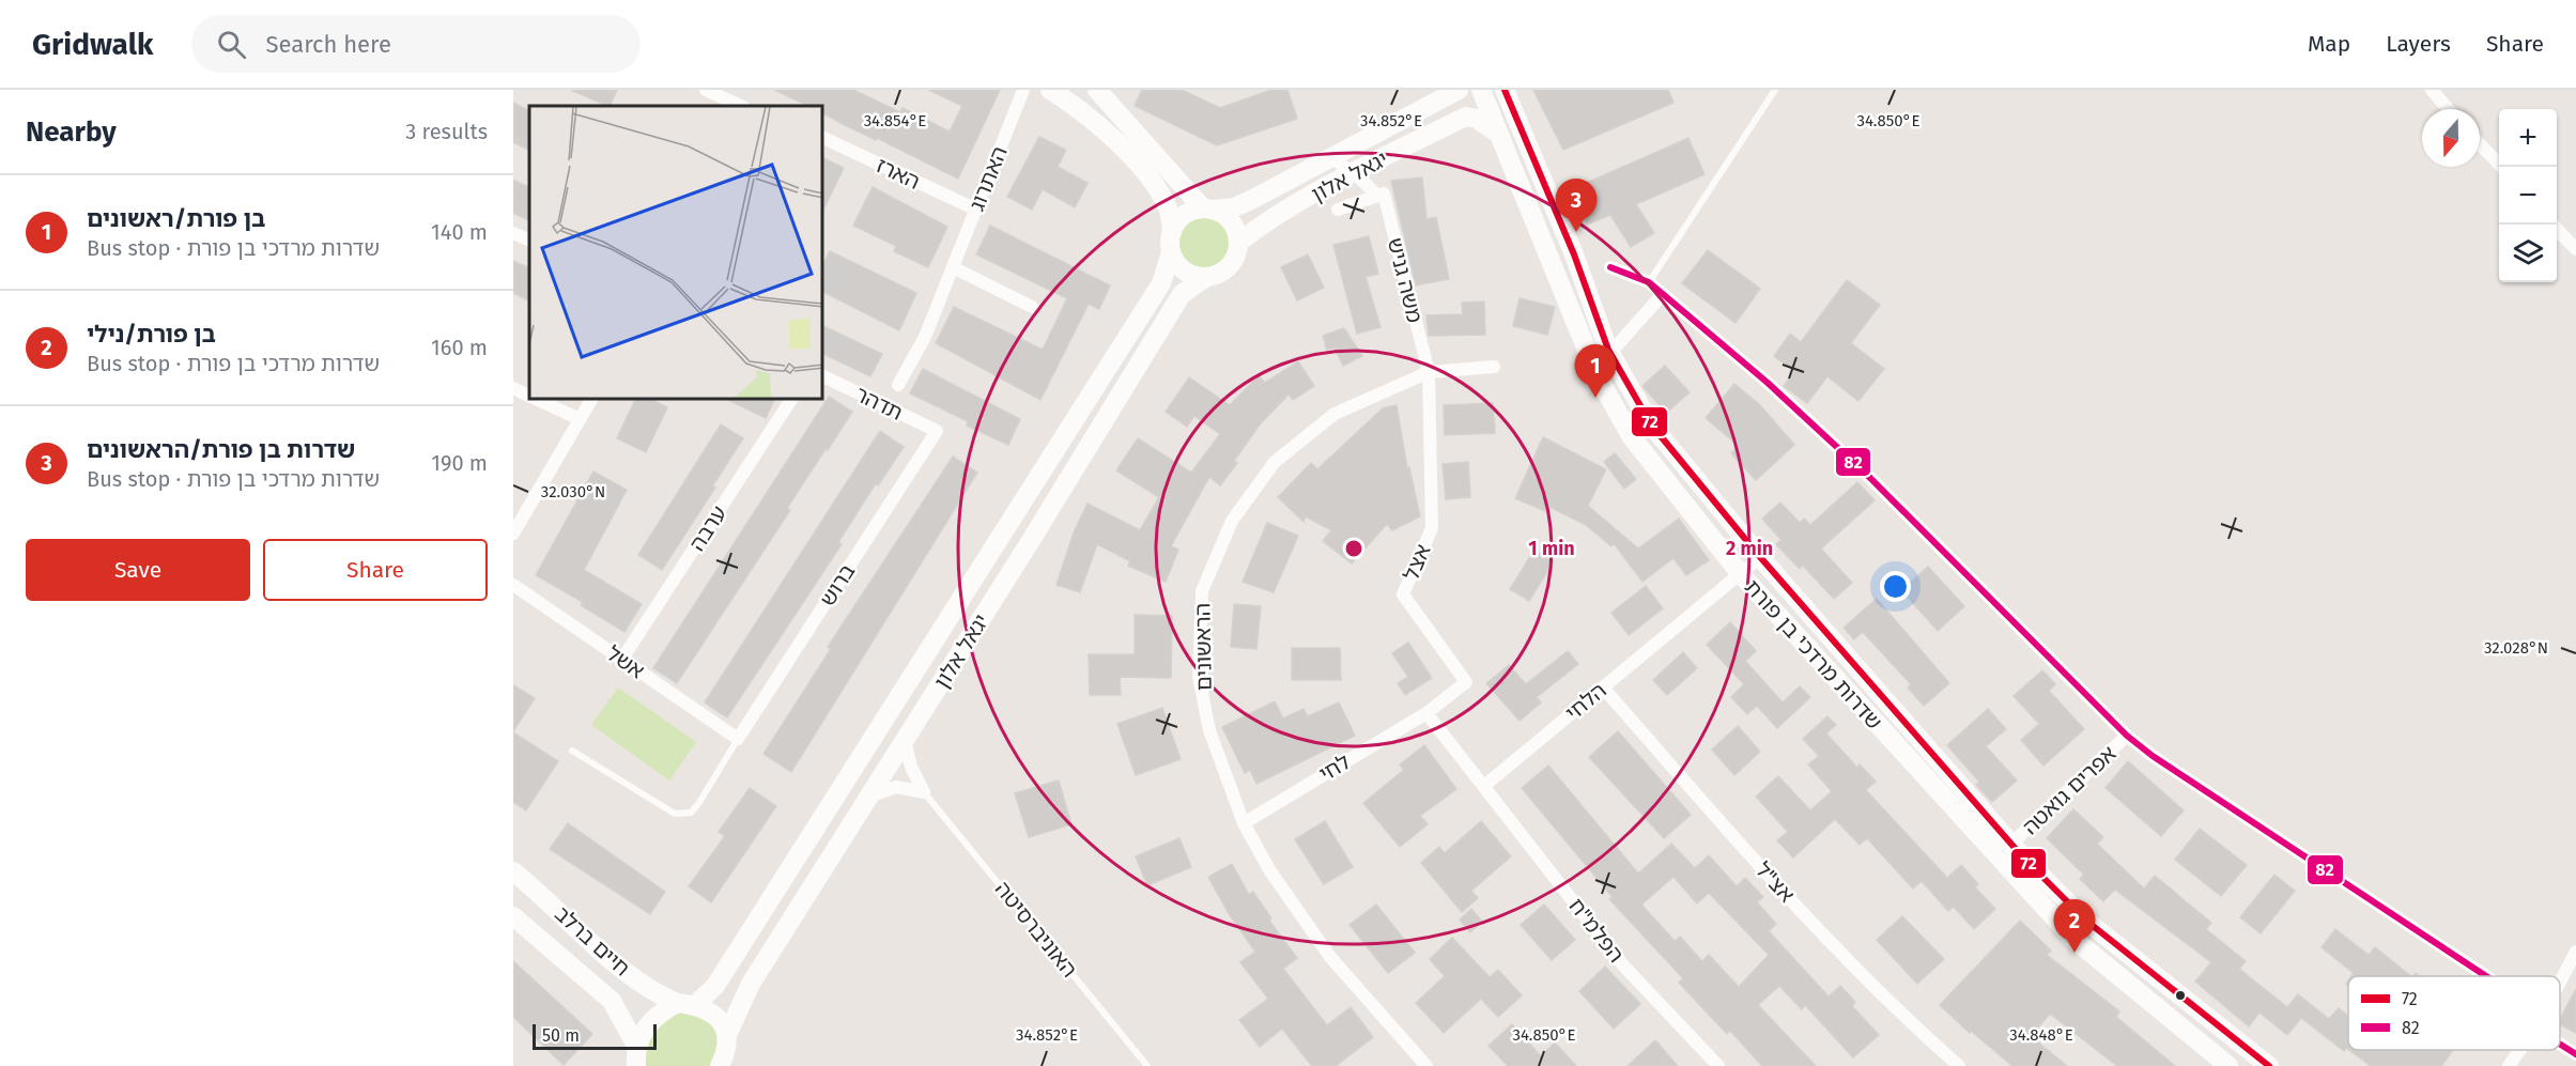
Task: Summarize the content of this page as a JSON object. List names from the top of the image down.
{
  "streets": {
    "street": [
      "הארז",
      "יגאל אלון",
      "האתרוג",
      "משה גניש",
      "תדהר",
      "ערבה",
      "אצל",
      "ברוש",
      "הראשונים",
      "שדרות מרדכי בן פורת",
      "אשל",
      "הלחי",
      "לחי",
      "אפרים גואטה",
      "אצ\"ל",
      "האוניברסיטה",
      "הפלמ\"ח",
      "חיים ברלב"
    ]
  },
  "crossings": [
    ["הארז", "האתרוג"],
    ["יגאל אלון", "משה גניש"],
    ["יגאל אלון", "שדרות מרדכי בן פורת"],
    ["יגאל אלון", "האוניברסיטה"],
    ["יגאל אלון", "חיים ברלב"],
    ["משה גניש", "אצל"],
    ["משה גניש", "הראשונים"],
    ["תדהר", "ברוש"],
    ["ערבה", "אשל"],
    ["אצל", "הראשונים"],
    ["אצל", "לחי"],
    ["ברוש", "אשל"],
    ["הראשונים", "לחי"],
    ["שדרות מרדכי בן פורת", "הלחי"],
    ["שדרות מרדכי בן פורת", "אפרים גואטה"],
    ["הלחי", "אצ\"ל"],
    ["הלחי", "הפלמ\"ח"]
  ],
  "lines": ["transit line 72", "transit line 82"],
  "legend": ["72", "82"],
  "scale_bar": "50 m",
  "north": "bottom",
  "page": {
    "header": "Gridwalk",
    "search": "Search here",
    "nav": ["Map", "Layers", "Share"],
    "heading": ["Nearby", "3 results"],
    "map_buttons": ["+", "−"],
    "list": [
      {
        "mark": "1",
        "name": "בן פורת/ראשונים",
        "note": "Bus stop · שדרות מרדכי בן פורת",
        "value": "140 m"
      },
      {
        "mark": "2",
        "name": "בן פורת/נילי",
        "note": "Bus stop · שדרות מרדכי בן פורת",
        "value": "160 m"
      },
      {
        "mark": "3",
        "name": "שדרות בן פורת/הראשונים",
        "note": "Bus stop · שדרות מרדכי בן פורת",
        "value": "190 m"
      }
    ],
    "pins": ["3", "1", "2"],
    "buttons": ["Save", "Share"],
    "scale": "50 m"
  },
  "coordinates": [
    "34.854°E",
    "34.852°E",
    "34.850°E",
    "32.030°N",
    "32.028°N",
    "34.848°E"
  ],
  "rings": ["1 min", "2 min"]
}
